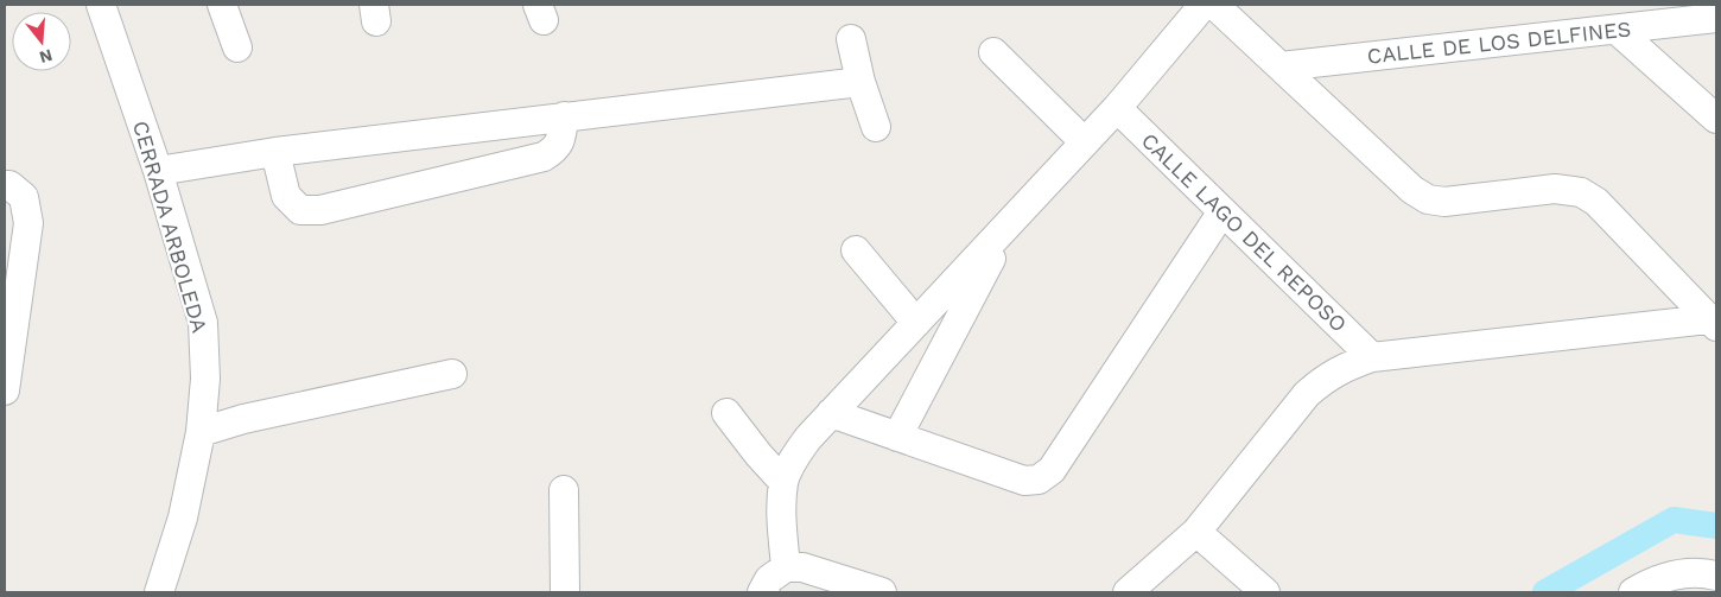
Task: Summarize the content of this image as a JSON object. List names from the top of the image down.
{
  "streets": {
    "street": ["CALLE DE LOS DELFINES", "CERRADA ARBOLEDA", "CALLE LAGO DEL REPOSO"]
  },
  "north": "bottom"
}
